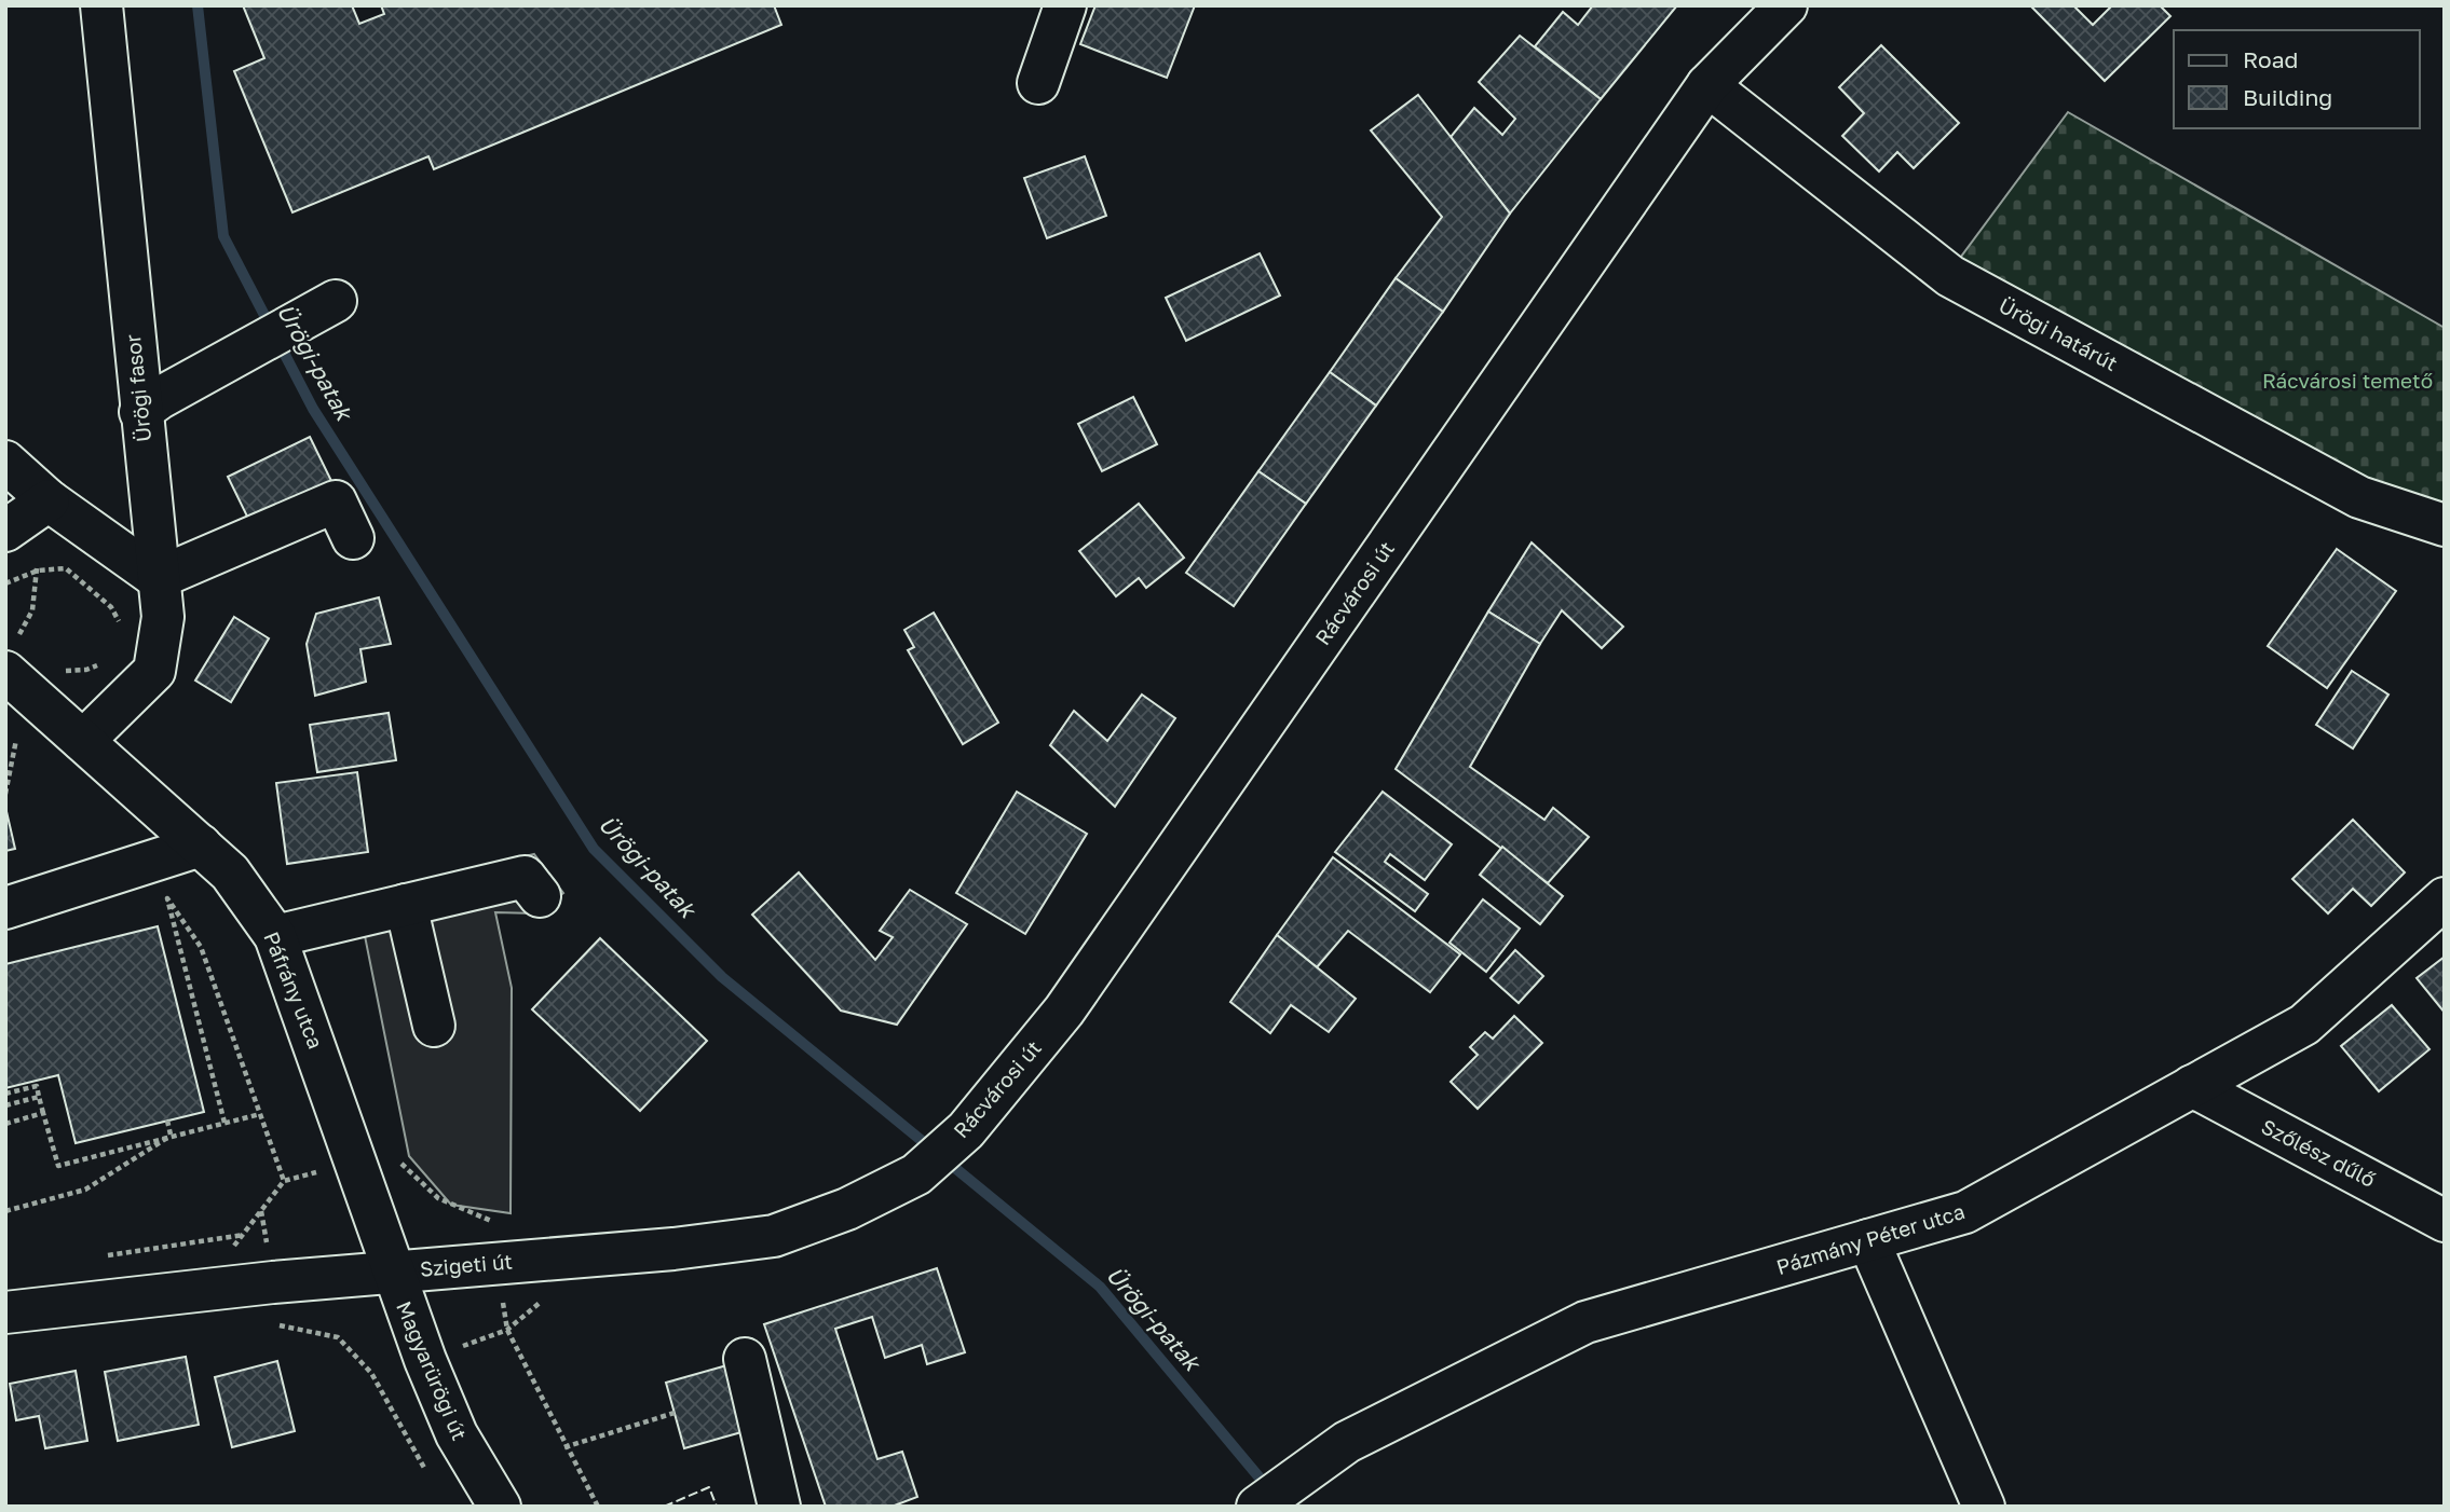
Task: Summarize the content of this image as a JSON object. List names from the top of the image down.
{
  "streets": {
    "street": [
      "Ürögi határút",
      "Ürögi fasor",
      "Rácvárosi út",
      "Páfrány utca",
      "Szőlész dűlő",
      "Pázmány Péter utca",
      "Szigeti út",
      "Magyarürögi út"
    ]
  },
  "crossings": [
    ["Ürögi határút", "Rácvárosi út"],
    ["Ürögi fasor", "Páfrány utca"],
    ["Rácvárosi út", "Szigeti út"],
    ["Páfrány utca", "Szigeti út"],
    ["Páfrány utca", "Magyarürögi út"],
    ["Szőlész dűlő", "Pázmány Péter utca"],
    ["Szigeti út", "Magyarürögi út"]
  ],
  "water": ["Ürögi-patak"],
  "parks": ["Rácvárosi temető"],
  "legend": ["Road", "Building"]
}
